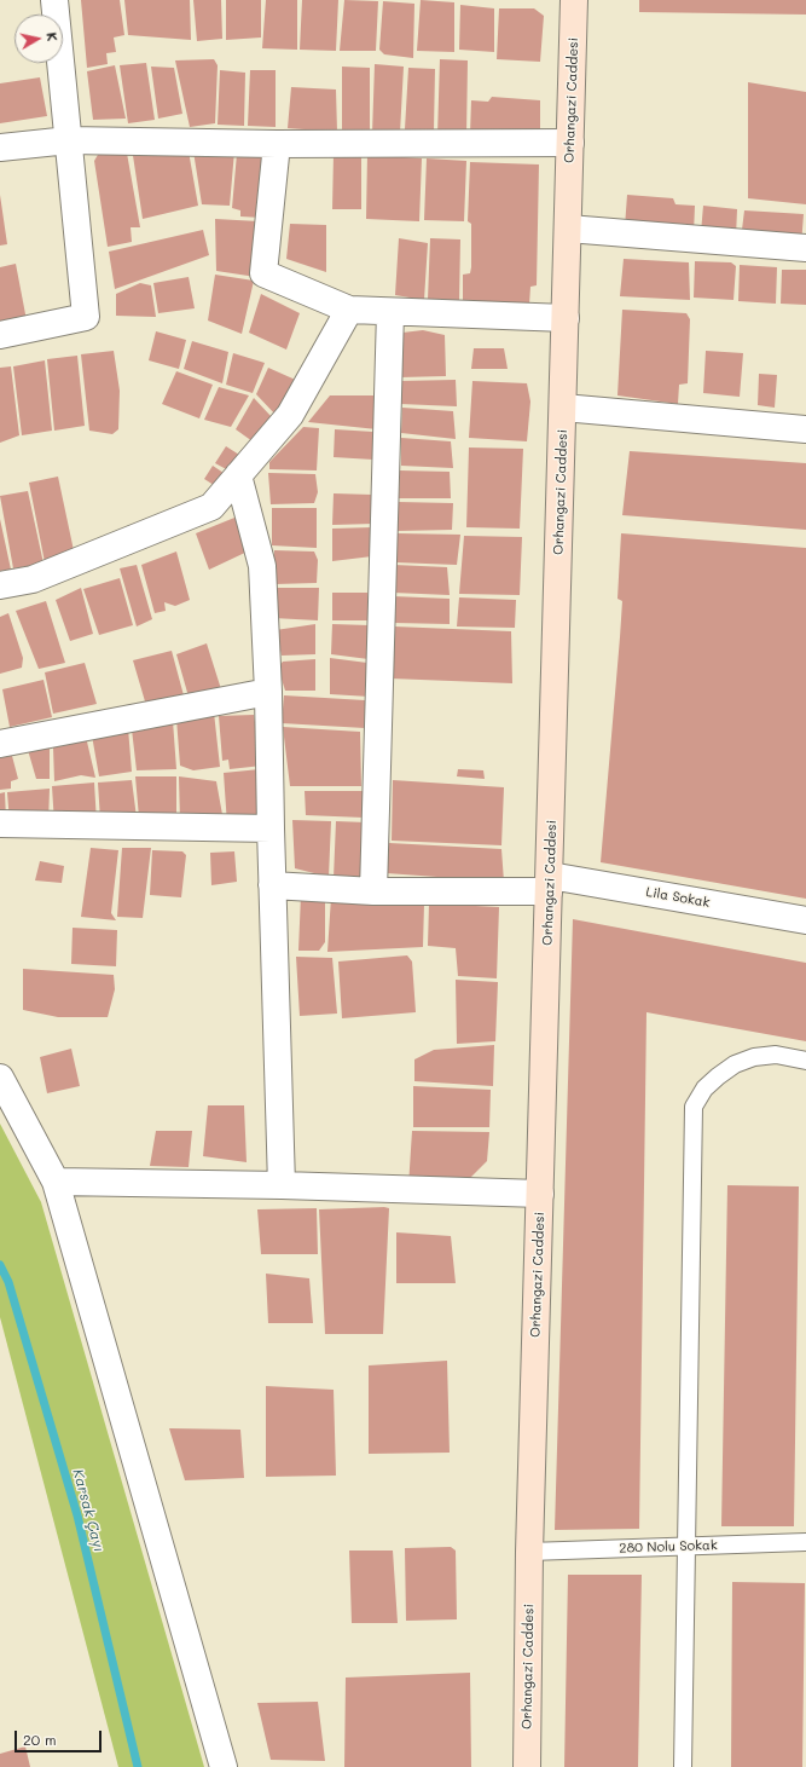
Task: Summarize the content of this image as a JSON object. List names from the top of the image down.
{
  "streets": {
    "street": ["Orhangazi Caddesi", "Lila Sokak"],
    "lane": ["280 Nolu Sokak"]
  },
  "crossings": [
    ["Orhangazi Caddesi", "Lila Sokak"],
    ["Orhangazi Caddesi", "280 Nolu Sokak"]
  ],
  "water": ["Karsak Çayı"],
  "scale_bar": "20 m",
  "north": "right"
}
